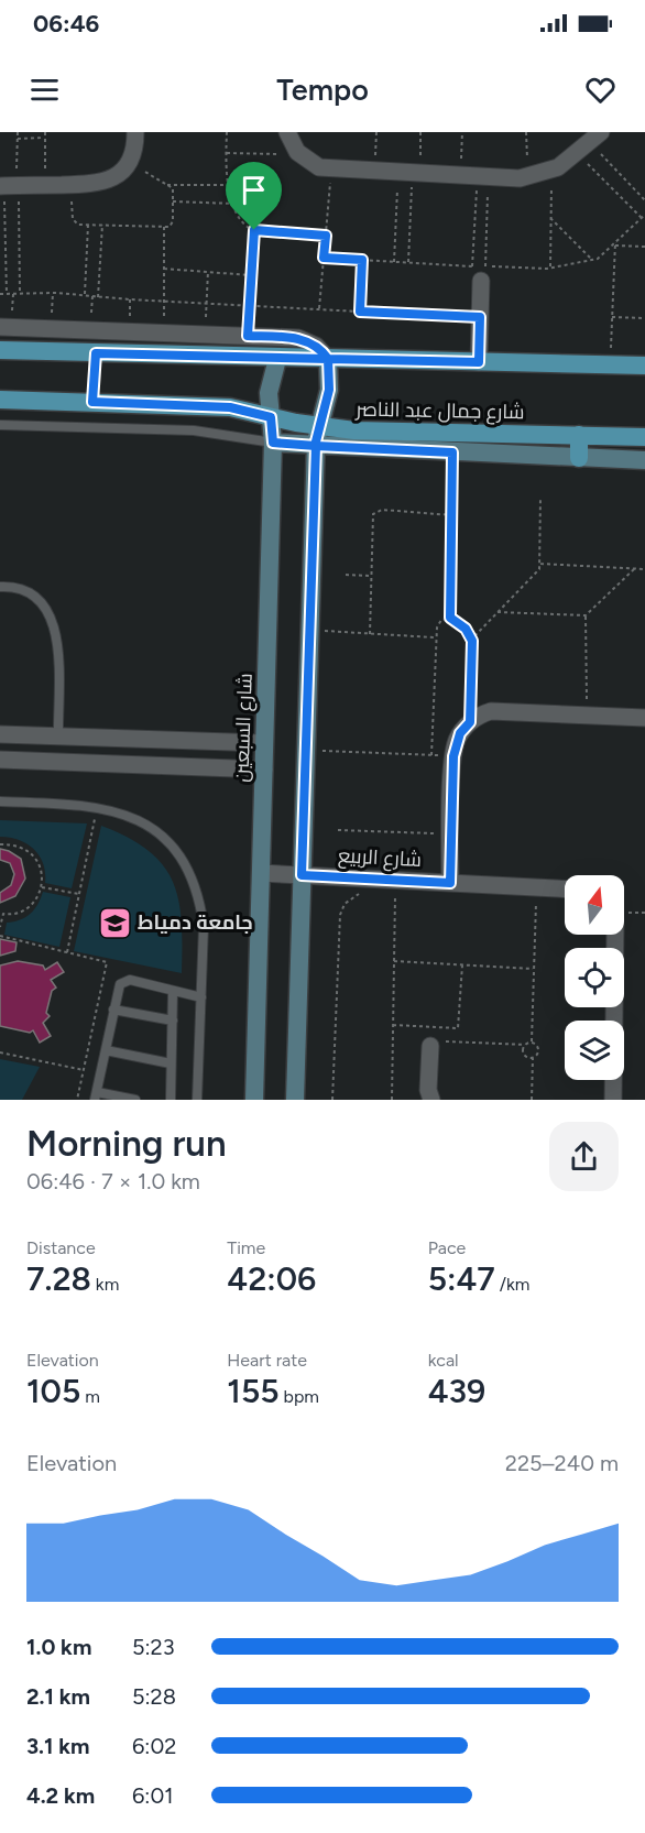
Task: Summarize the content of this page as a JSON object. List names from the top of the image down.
{
  "streets": {
    "main road": ["شارع جمال عبد الناصر", "شارع السبعين"],
    "street": ["شارع الربيع"]
  },
  "crossings": [
    ["شارع جمال عبد الناصر", "شارع السبعين"],
    ["شارع السبعين", "شارع الربيع"]
  ],
  "places": {
    "school or university": ["جامعة دمياط"]
  },
  "north": "top",
  "page": {
    "status": "06:46",
    "header": "Tempo",
    "heading": ["Morning run", "06:46 · 7 × 1.0 km"],
    "stats": [
      ["Distance", "7.28 km"],
      ["Time", "42:06"],
      ["Pace", "5:47 /km"],
      ["Elevation", "105 m"],
      ["Heart rate", "155 bpm"],
      ["kcal", "439"]
    ],
    "chart": ["Elevation", "225–240 m"],
    "list": [
      {
        "name": "1.0 km",
        "note": "5:23"
      },
      {
        "name": "2.1 km",
        "note": "5:28"
      },
      {
        "name": "3.1 km",
        "note": "6:02"
      },
      {
        "name": "4.2 km",
        "note": "6:01"
      }
    ]
  }
}
